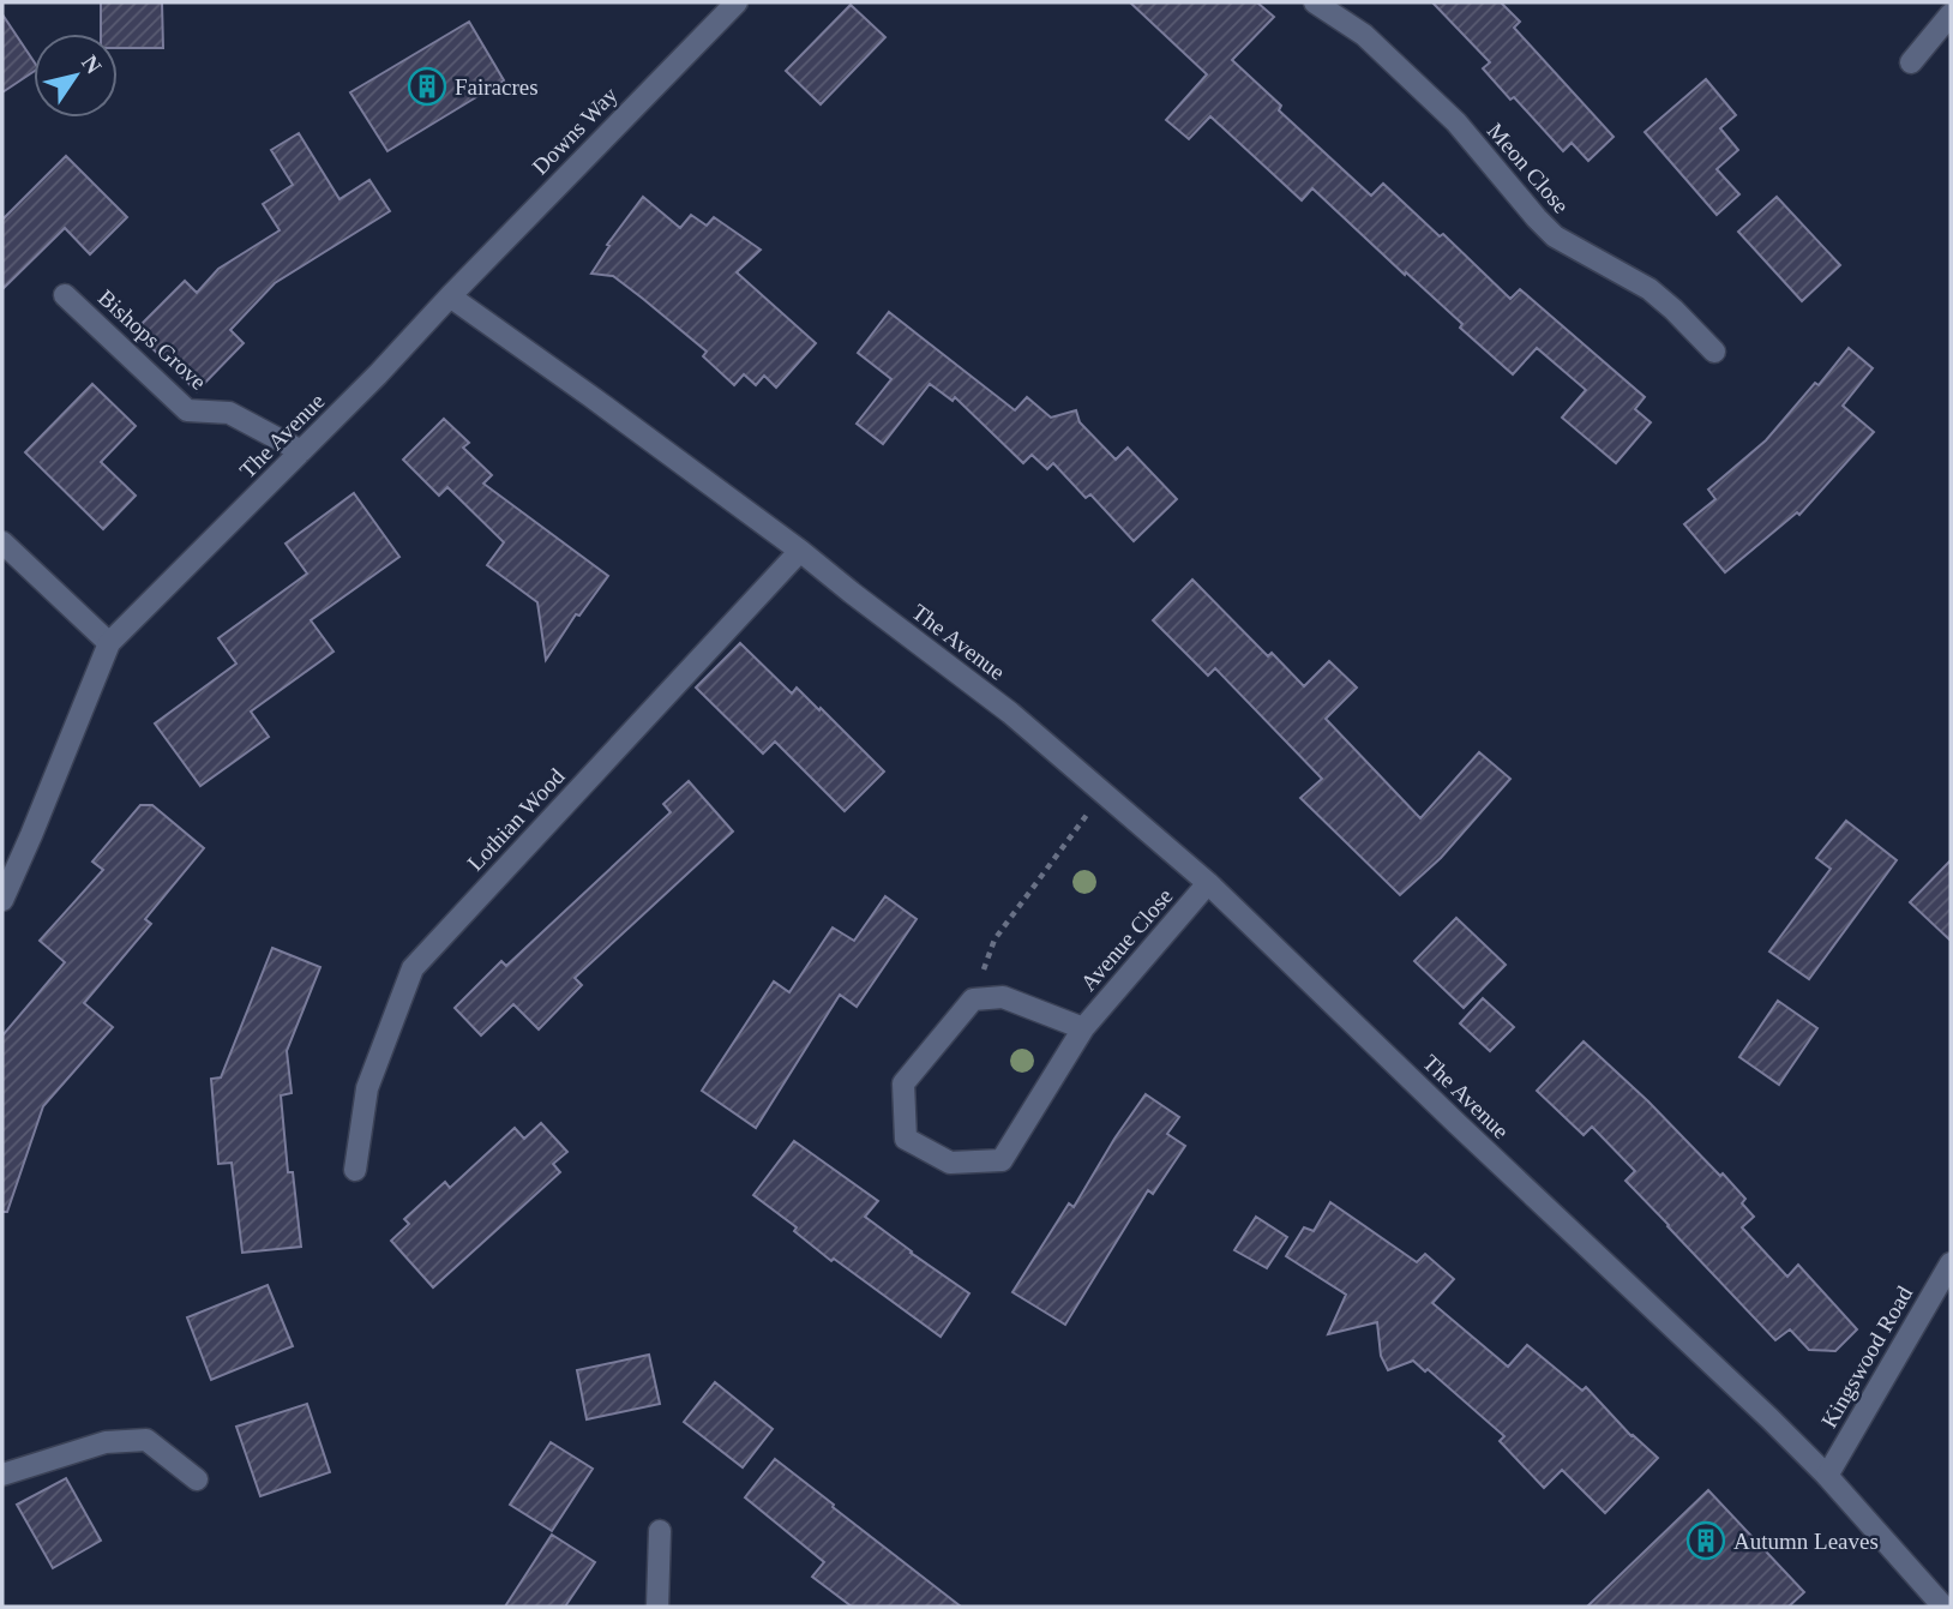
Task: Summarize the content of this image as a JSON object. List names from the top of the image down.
{
  "streets": {
    "street": [
      "Downs Way",
      "Meon Close",
      "Bishops Grove",
      "The Avenue",
      "Lothian Wood",
      "Avenue Close",
      "Kingswood Road"
    ]
  },
  "crossings": [
    ["Downs Way", "The Avenue"],
    ["Bishops Grove", "The Avenue"],
    ["The Avenue", "Lothian Wood"],
    ["The Avenue", "Avenue Close"],
    ["The Avenue", "Kingswood Road"]
  ],
  "places": {
    "building": ["Fairacres", "Autumn Leaves"]
  },
  "north": "top right"
}
